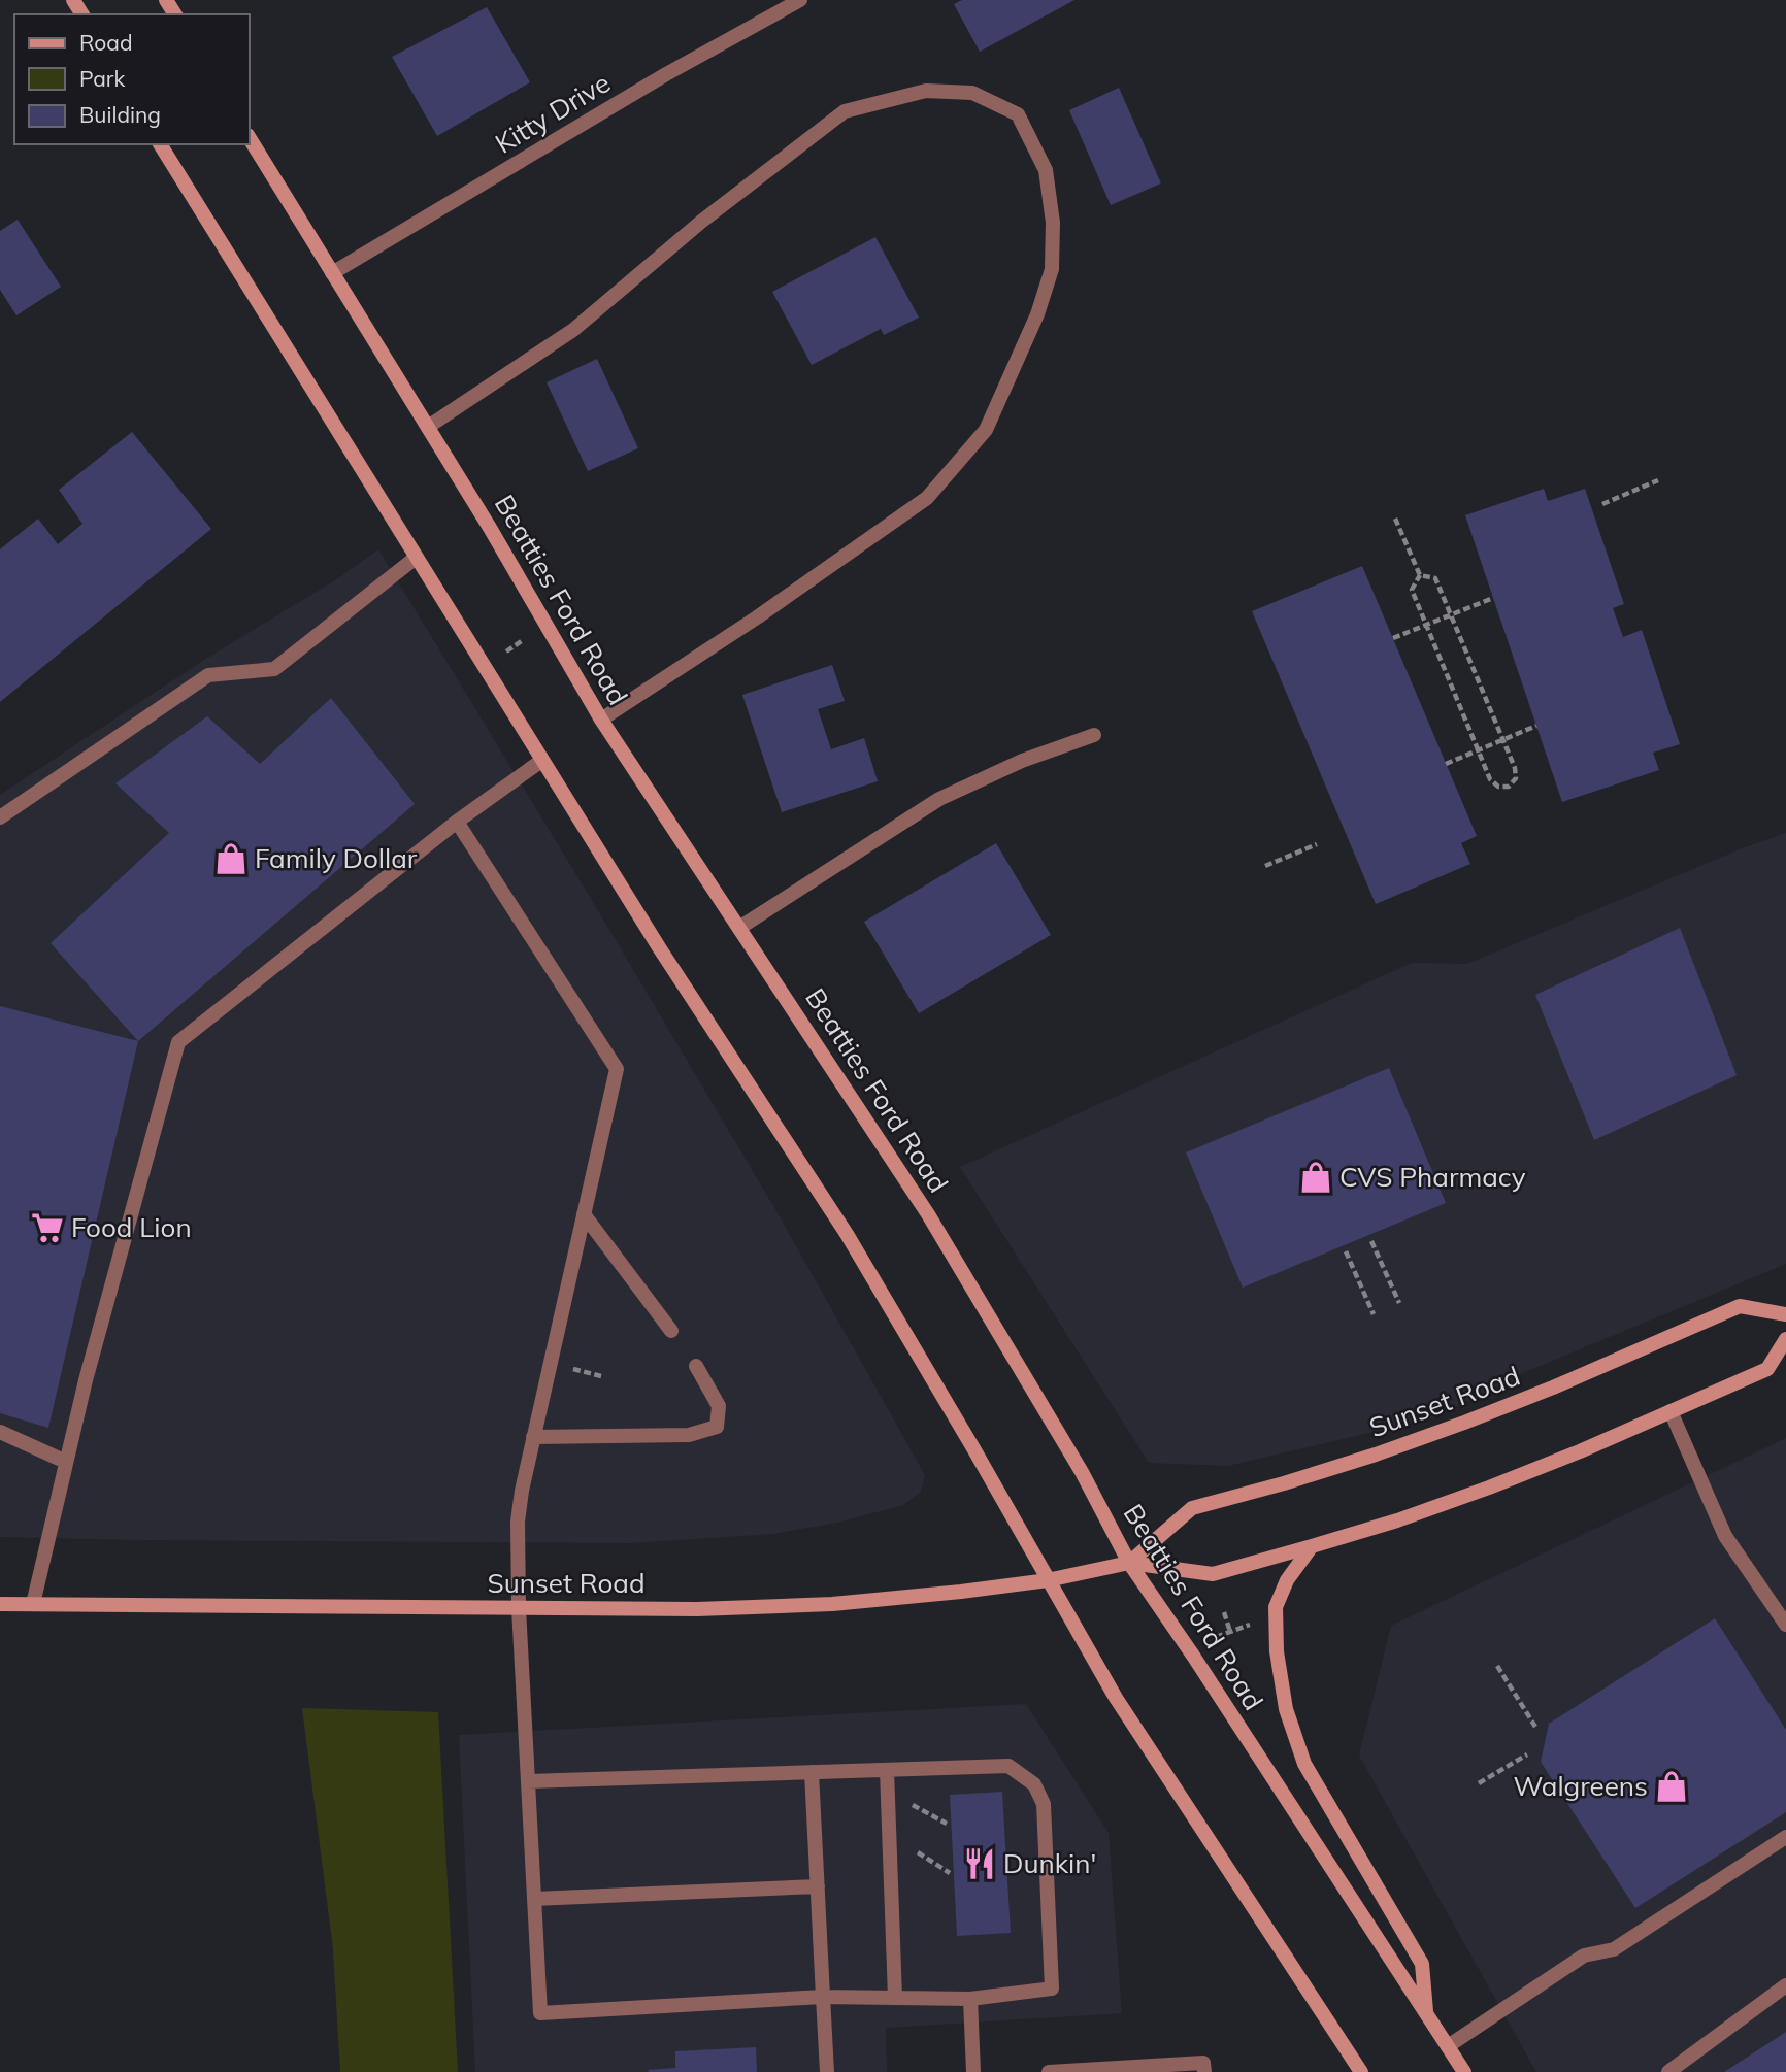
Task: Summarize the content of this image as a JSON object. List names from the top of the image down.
{
  "streets": {
    "main road": ["Beatties Ford Road", "Sunset Road"],
    "street": ["Kitty Drive"]
  },
  "crossings": [
    ["Kitty Drive", "Beatties Ford Road"],
    ["Beatties Ford Road", "Sunset Road"]
  ],
  "places": {
    "shop": ["Family Dollar", "CVS Pharmacy", "Walgreens"],
    "supermarket": ["Food Lion"],
    "restaurant": ["Dunkin'"]
  },
  "legend": ["Road", "Park", "Building"]
}
